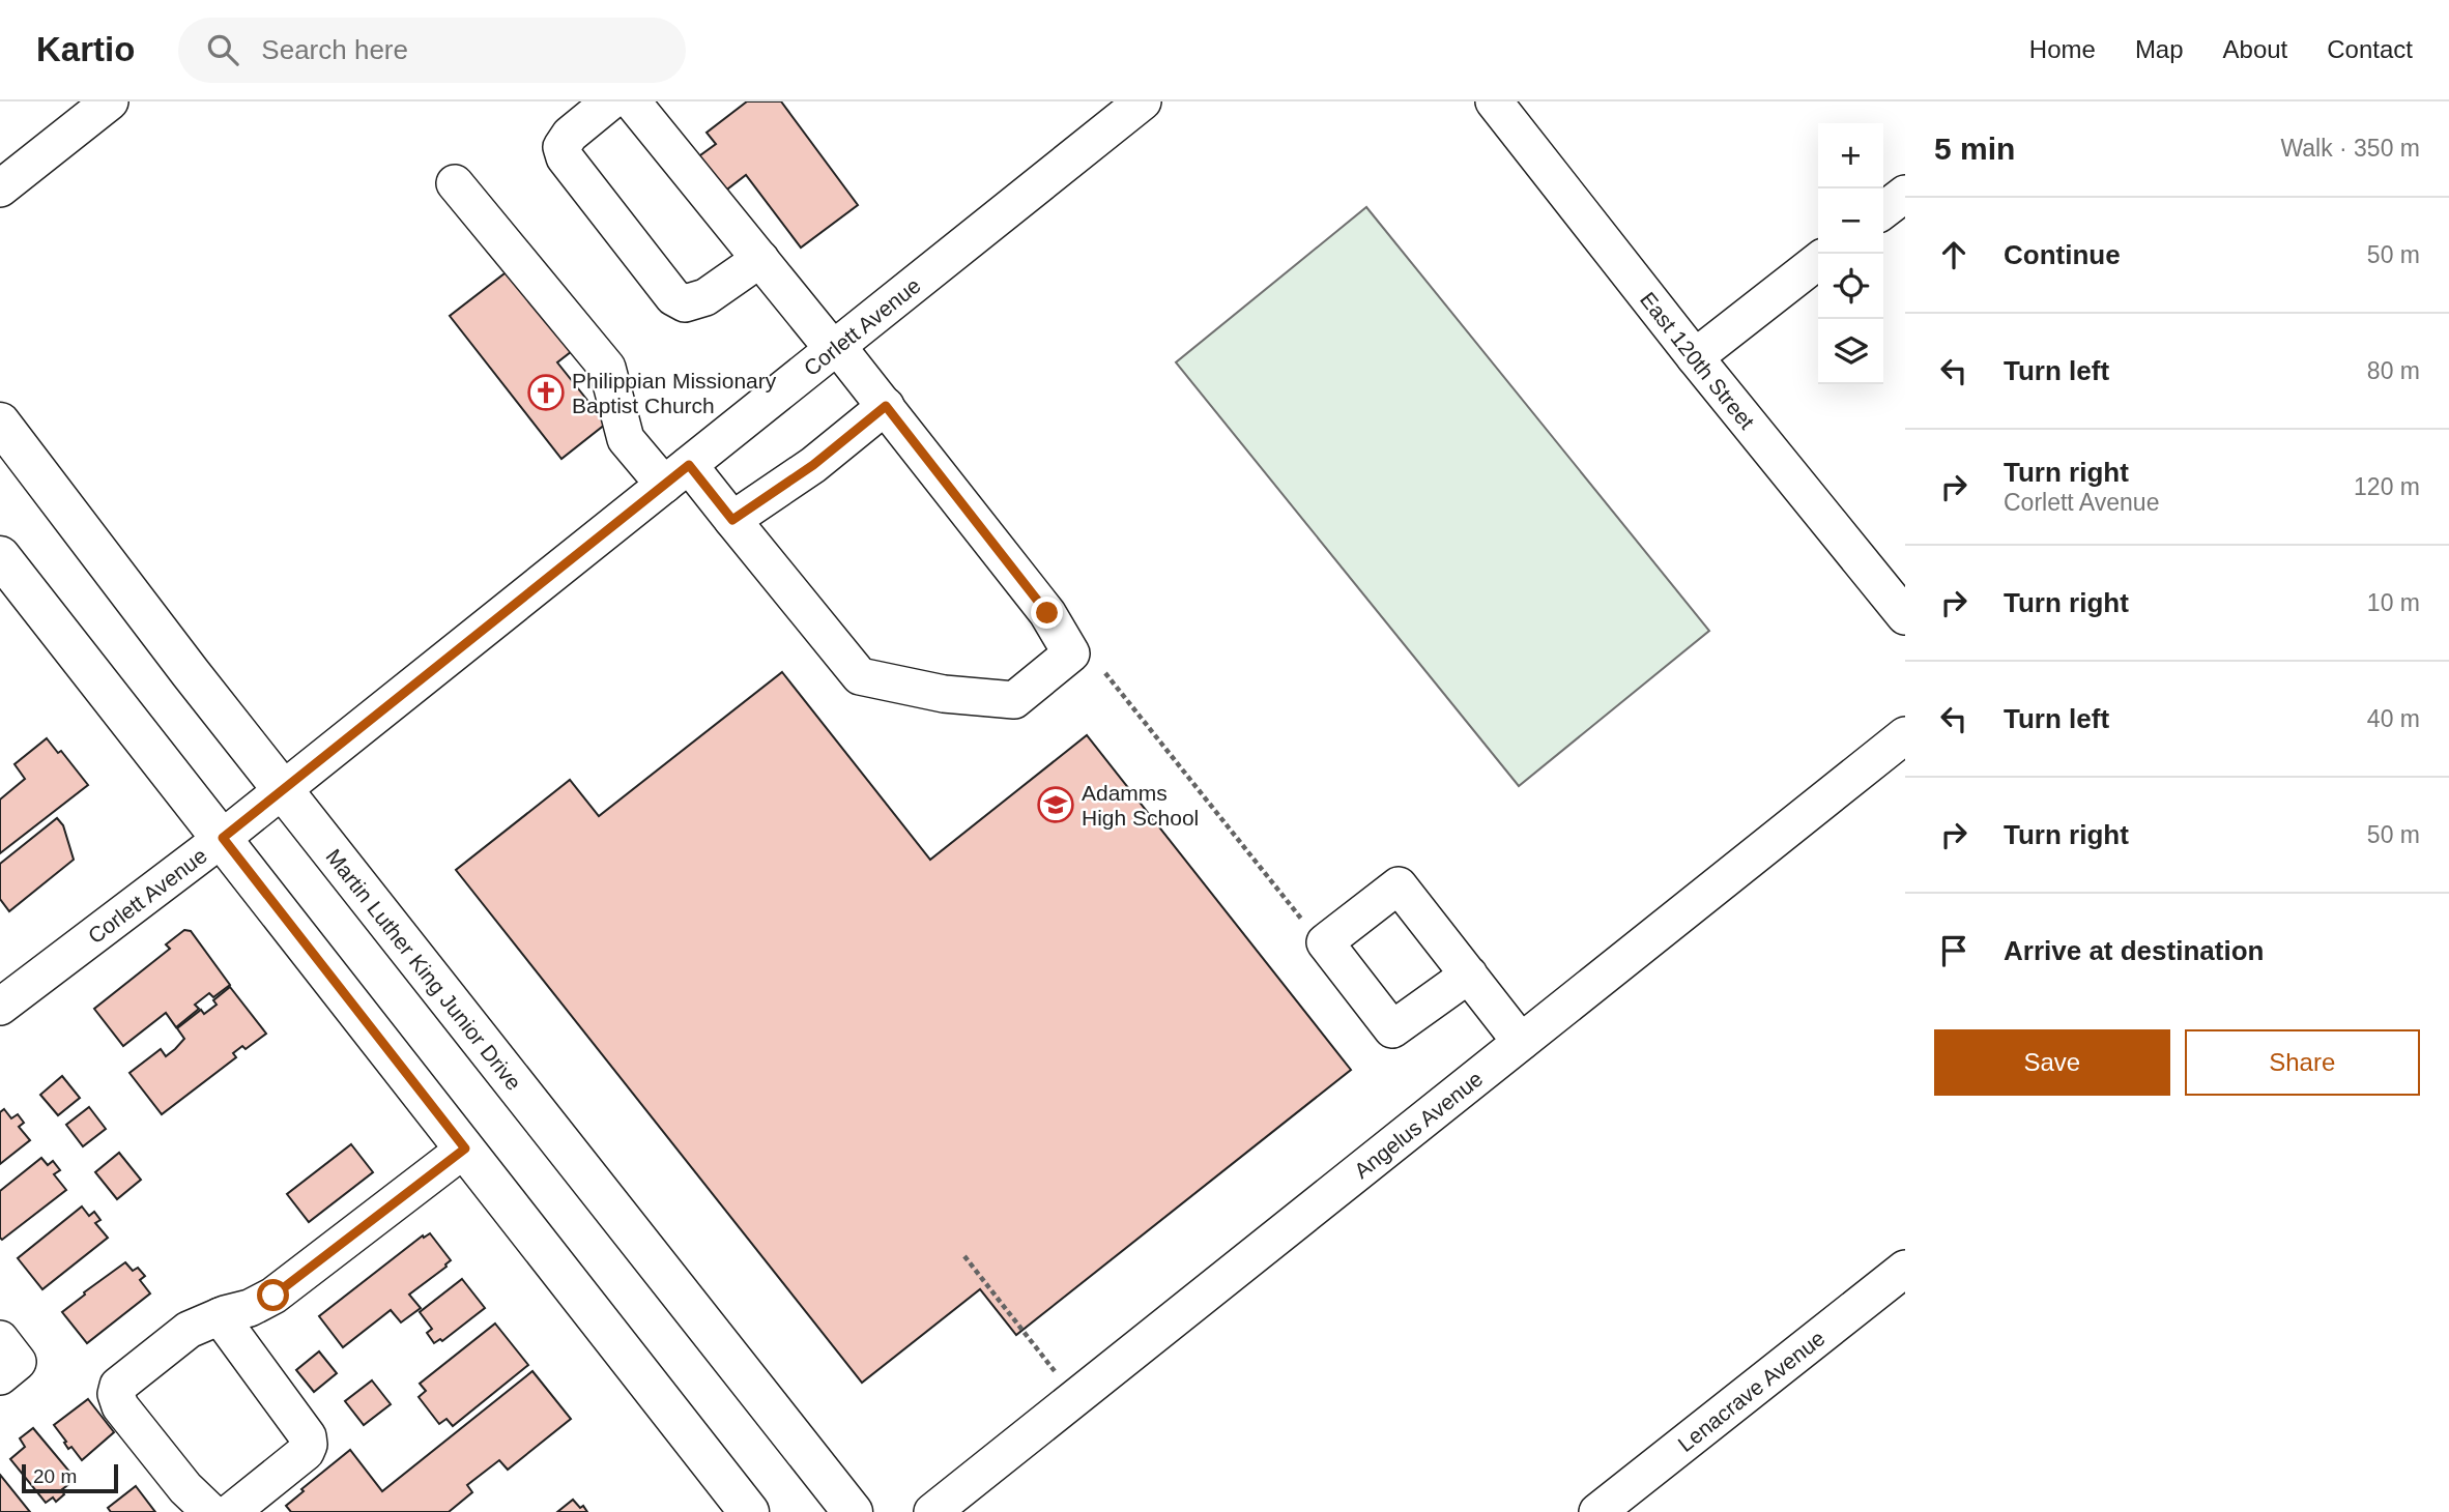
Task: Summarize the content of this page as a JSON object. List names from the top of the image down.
{
  "streets": {
    "main road": ["Martin Luther King Junior Drive"],
    "street": [
      "Corlett Avenue",
      "East 120th Street",
      "Angelus Avenue",
      "Lenacrave Avenue"
    ]
  },
  "crossings": [
    ["Corlett Avenue", "Martin Luther King Junior Drive"]
  ],
  "places": {
    "church": ["Philippian Missionary Baptist Church"],
    "school or university": ["Adamms High School"]
  },
  "scale_bar": "20 m",
  "page": {
    "header": "Kartio",
    "search": "Search here",
    "nav": [
      "Home",
      "Map",
      "About",
      "Contact"
    ],
    "heading": ["5 min", "Walk · 350 m"],
    "map_buttons": ["+", "−"],
    "list": [
      ["Continue", "50 m"],
      ["Turn left", "80 m"],
      ["Turn right", "Corlett Avenue", "120 m"],
      ["Turn right", "10 m"],
      ["Turn left", "40 m"],
      ["Turn right", "50 m"],
      "Arrive at destination"
    ],
    "buttons": ["Save", "Share"],
    "scale": "20 m"
  }
}
